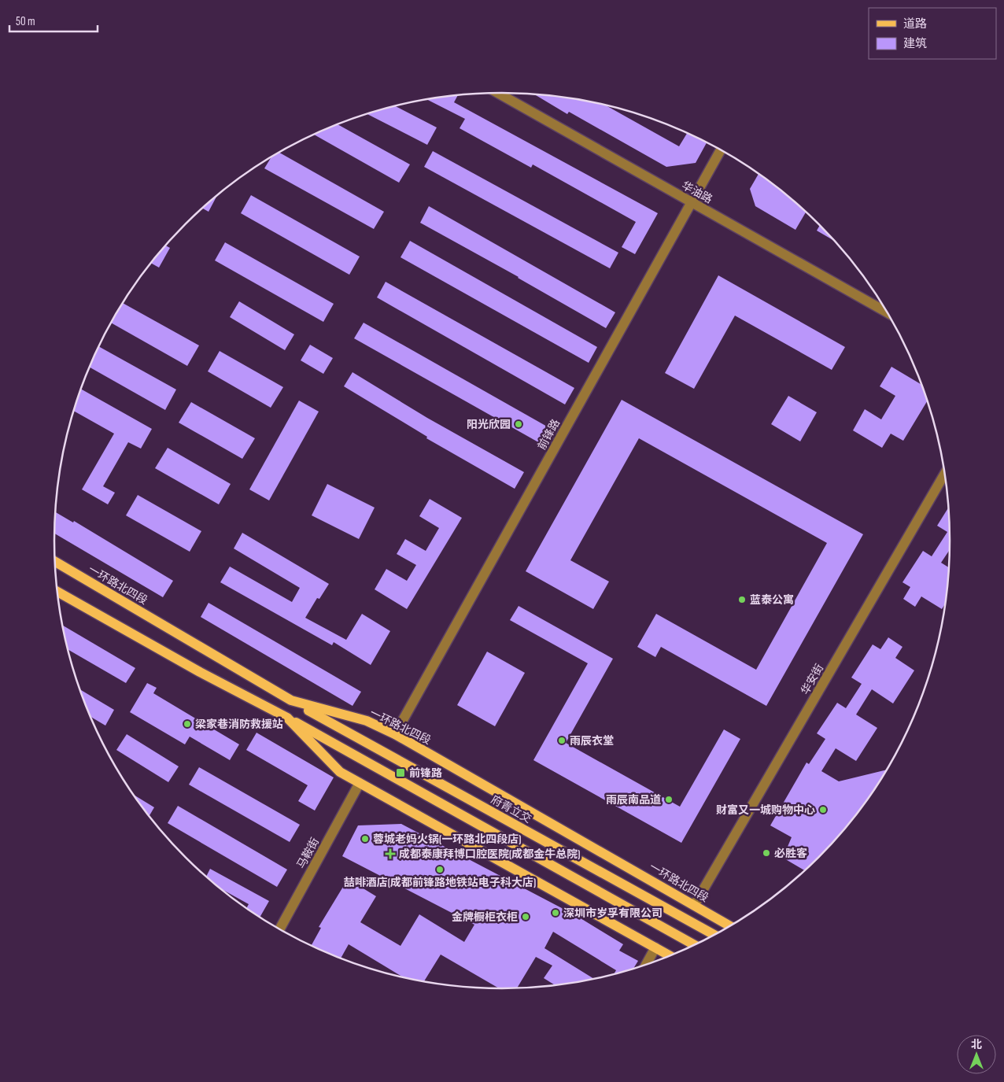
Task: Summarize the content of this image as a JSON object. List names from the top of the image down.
{
  "streets": {
    "main road": ["一环路北四段", "府青立交"],
    "street": [
      "华油路",
      "前锋路",
      "华安街",
      "马鞍街"
    ]
  },
  "crossings": [
    ["华油路", "前锋路"],
    ["前锋路", "一环路北四段"],
    ["一环路北四段", "华安街"],
    ["一环路北四段", "府青立交"]
  ],
  "places": {
    "other": [
      "阳光欣园",
      "蓝泰公寓",
      "梁家巷消防救援站",
      "雨辰衣堂",
      "雨辰南品道",
      "财富又一城购物中心",
      "蓉城老妈火锅(一环路北四段店)",
      "必胜客",
      "喆啡酒店(成都前锋路地铁站电子科大店)",
      "深圳市岁孚有限公司",
      "金牌橱柜衣柜"
    ],
    "transit": ["前锋路"],
    "health": ["成都泰康拜博口腔医院(成都金牛总院)"]
  },
  "legend": ["道路", "建筑"],
  "scale_bar": "50 m",
  "north": "top"
}
